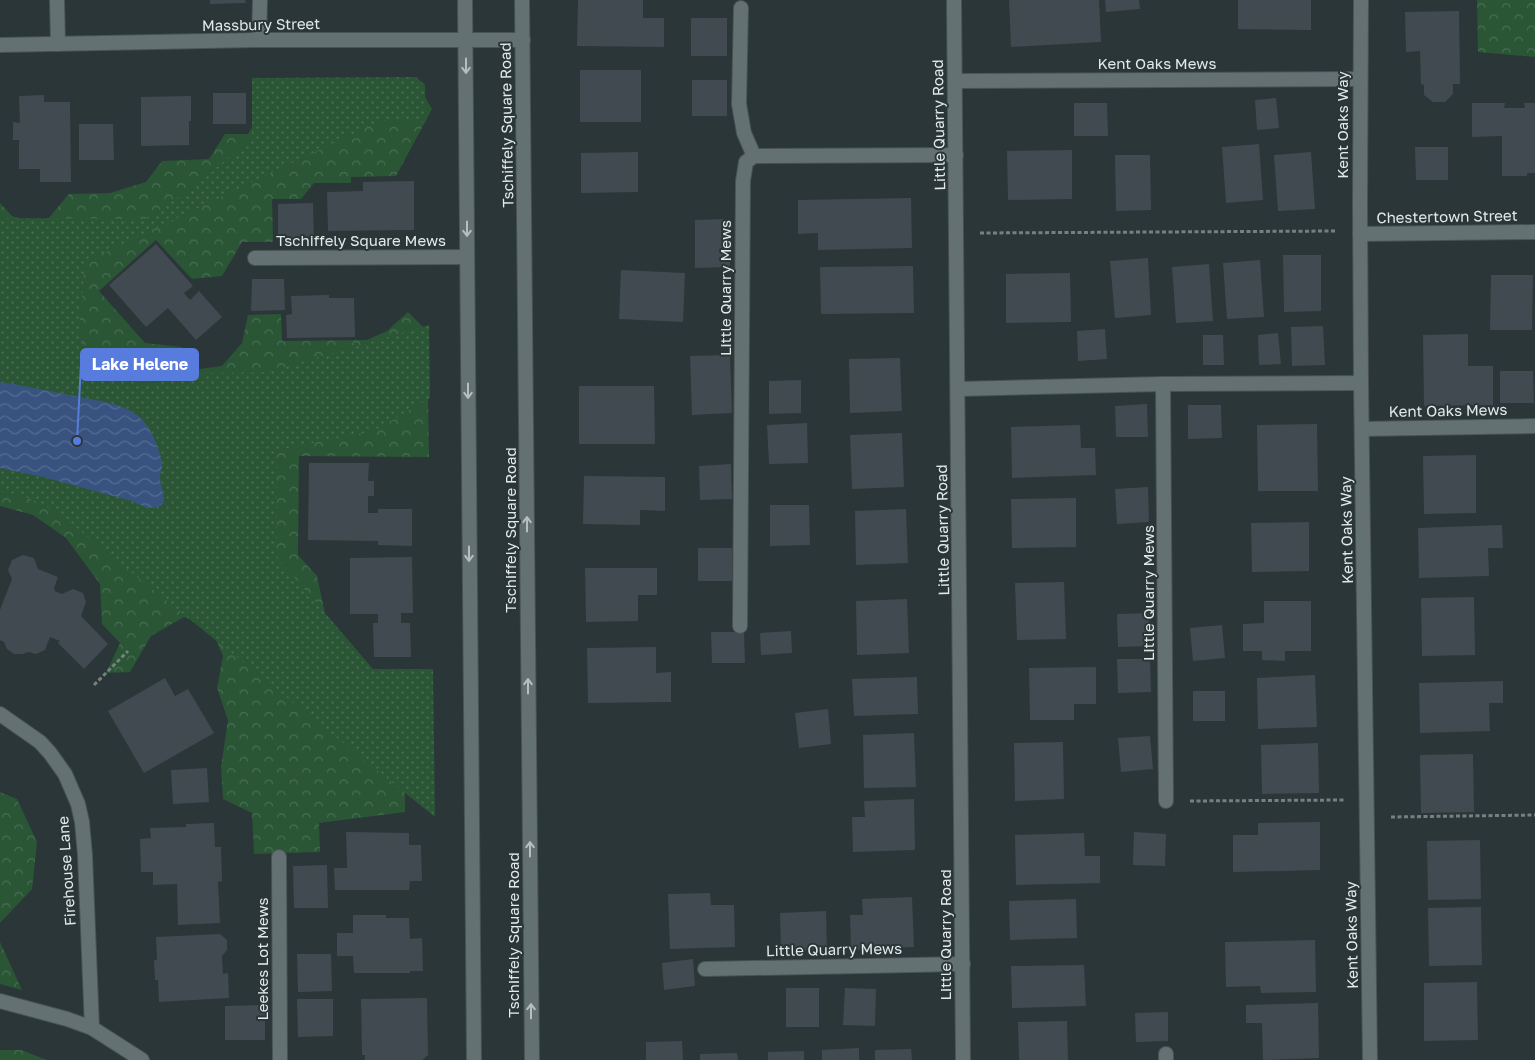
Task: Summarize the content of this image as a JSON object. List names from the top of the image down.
{
  "streets": {
    "street": [
      "Massbury Street",
      "Kent Oaks Mews",
      "Tschiffely Square Road",
      "Little Quarry Road",
      "Kent Oaks Way",
      "Chestertown Street",
      "Tschiffely Square Mews",
      "Little Quarry Mews",
      "Firehouse Lane",
      "Leekes Lot Mews"
    ]
  },
  "crossings": [
    ["Massbury Street", "Tschiffely Square Road"],
    ["Kent Oaks Mews", "Little Quarry Road"],
    ["Kent Oaks Mews", "Kent Oaks Way"],
    ["Little Quarry Road", "Little Quarry Mews"],
    ["Kent Oaks Way", "Chestertown Street"]
  ],
  "places": ["Lake Helene"]
}
